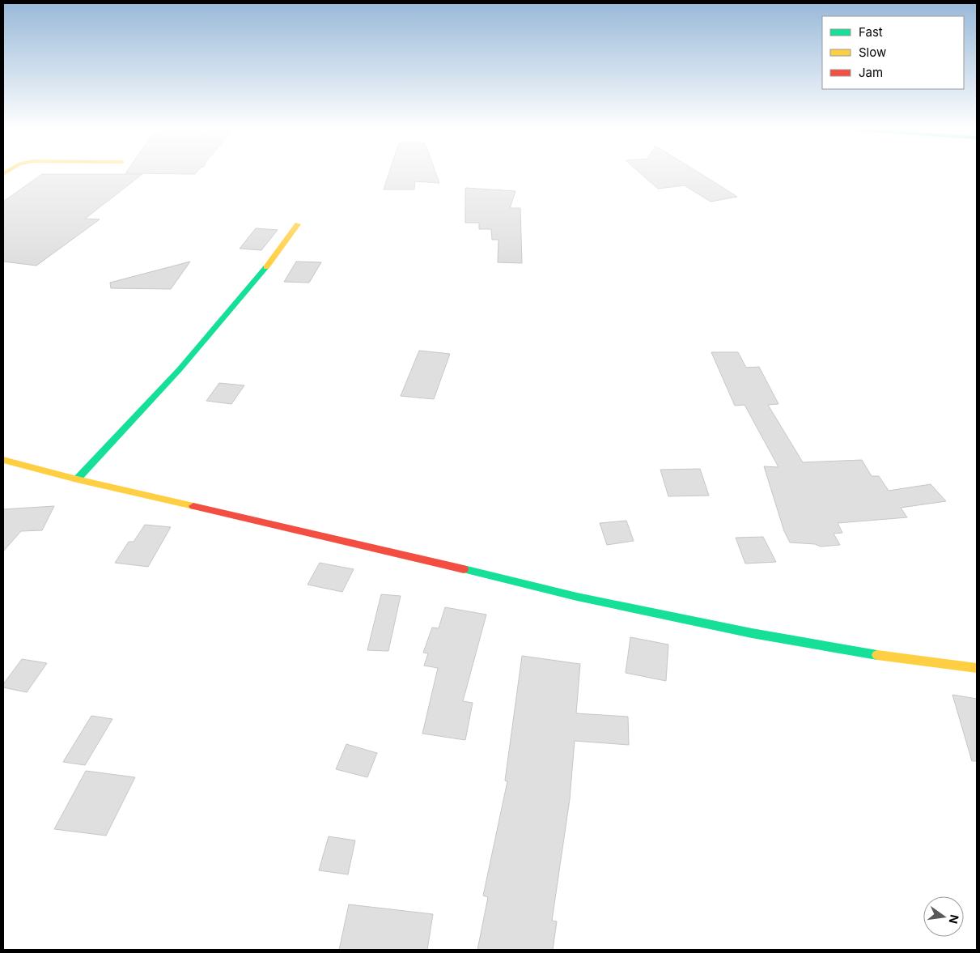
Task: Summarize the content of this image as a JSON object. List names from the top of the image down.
{
  "legend": ["Fast", "Slow", "Jam"],
  "north": "right"
}
